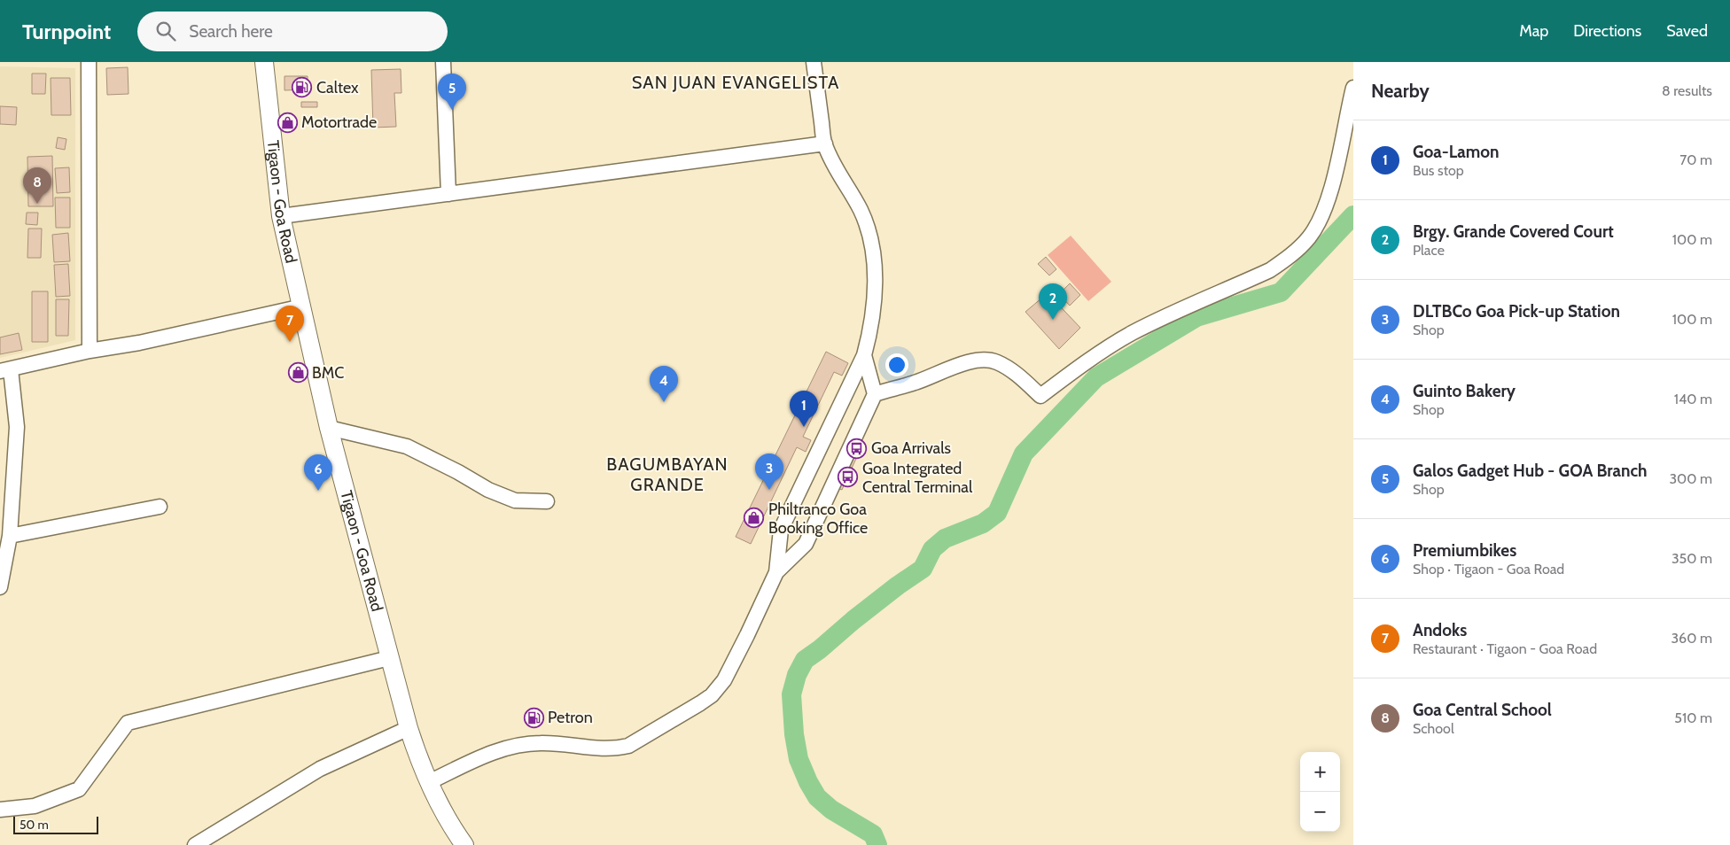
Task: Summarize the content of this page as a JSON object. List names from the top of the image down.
{
  "streets": {
    "main road": ["Tigaon - Goa Road"]
  },
  "districts": ["SAN JUAN EVANGELISTA", "BAGUMBAYAN GRANDE"],
  "places": {
    "fuel station": ["Caltex", "Petron"],
    "shop": ["Motortrade", "BMC", "Philtranco Goa Booking Office"],
    "bus stop": ["Goa Arrivals", "Goa Integrated Central Terminal"]
  },
  "scale_bar": "50 m",
  "page": {
    "header": "Turnpoint",
    "search": "Search here",
    "nav": ["Map", "Directions", "Saved"],
    "heading": ["Nearby", "8 results"],
    "pins": [
      "5",
      "8",
      "2",
      "7",
      "4",
      "1",
      "3",
      "6"
    ],
    "list": [
      {
        "mark": "1",
        "name": "Goa-Lamon",
        "note": "Bus stop",
        "value": "70 m"
      },
      {
        "mark": "2",
        "name": "Brgy. Grande Covered Court",
        "note": "Place",
        "value": "100 m"
      },
      {
        "mark": "3",
        "name": "DLTBCo Goa Pick-up Station",
        "note": "Shop",
        "value": "100 m"
      },
      {
        "mark": "4",
        "name": "Guinto Bakery",
        "note": "Shop",
        "value": "140 m"
      },
      {
        "mark": "5",
        "name": "Galos Gadget Hub - GOA Branch",
        "note": "Shop",
        "value": "300 m"
      },
      {
        "mark": "6",
        "name": "Premiumbikes",
        "note": "Shop · Tigaon - Goa Road",
        "value": "350 m"
      },
      {
        "mark": "7",
        "name": "Andoks",
        "note": "Restaurant · Tigaon - Goa Road",
        "value": "360 m"
      },
      {
        "mark": "8",
        "name": "Goa Central School",
        "note": "School",
        "value": "510 m"
      }
    ],
    "map_buttons": ["+", "−"],
    "scale": "50 m"
  }
}
